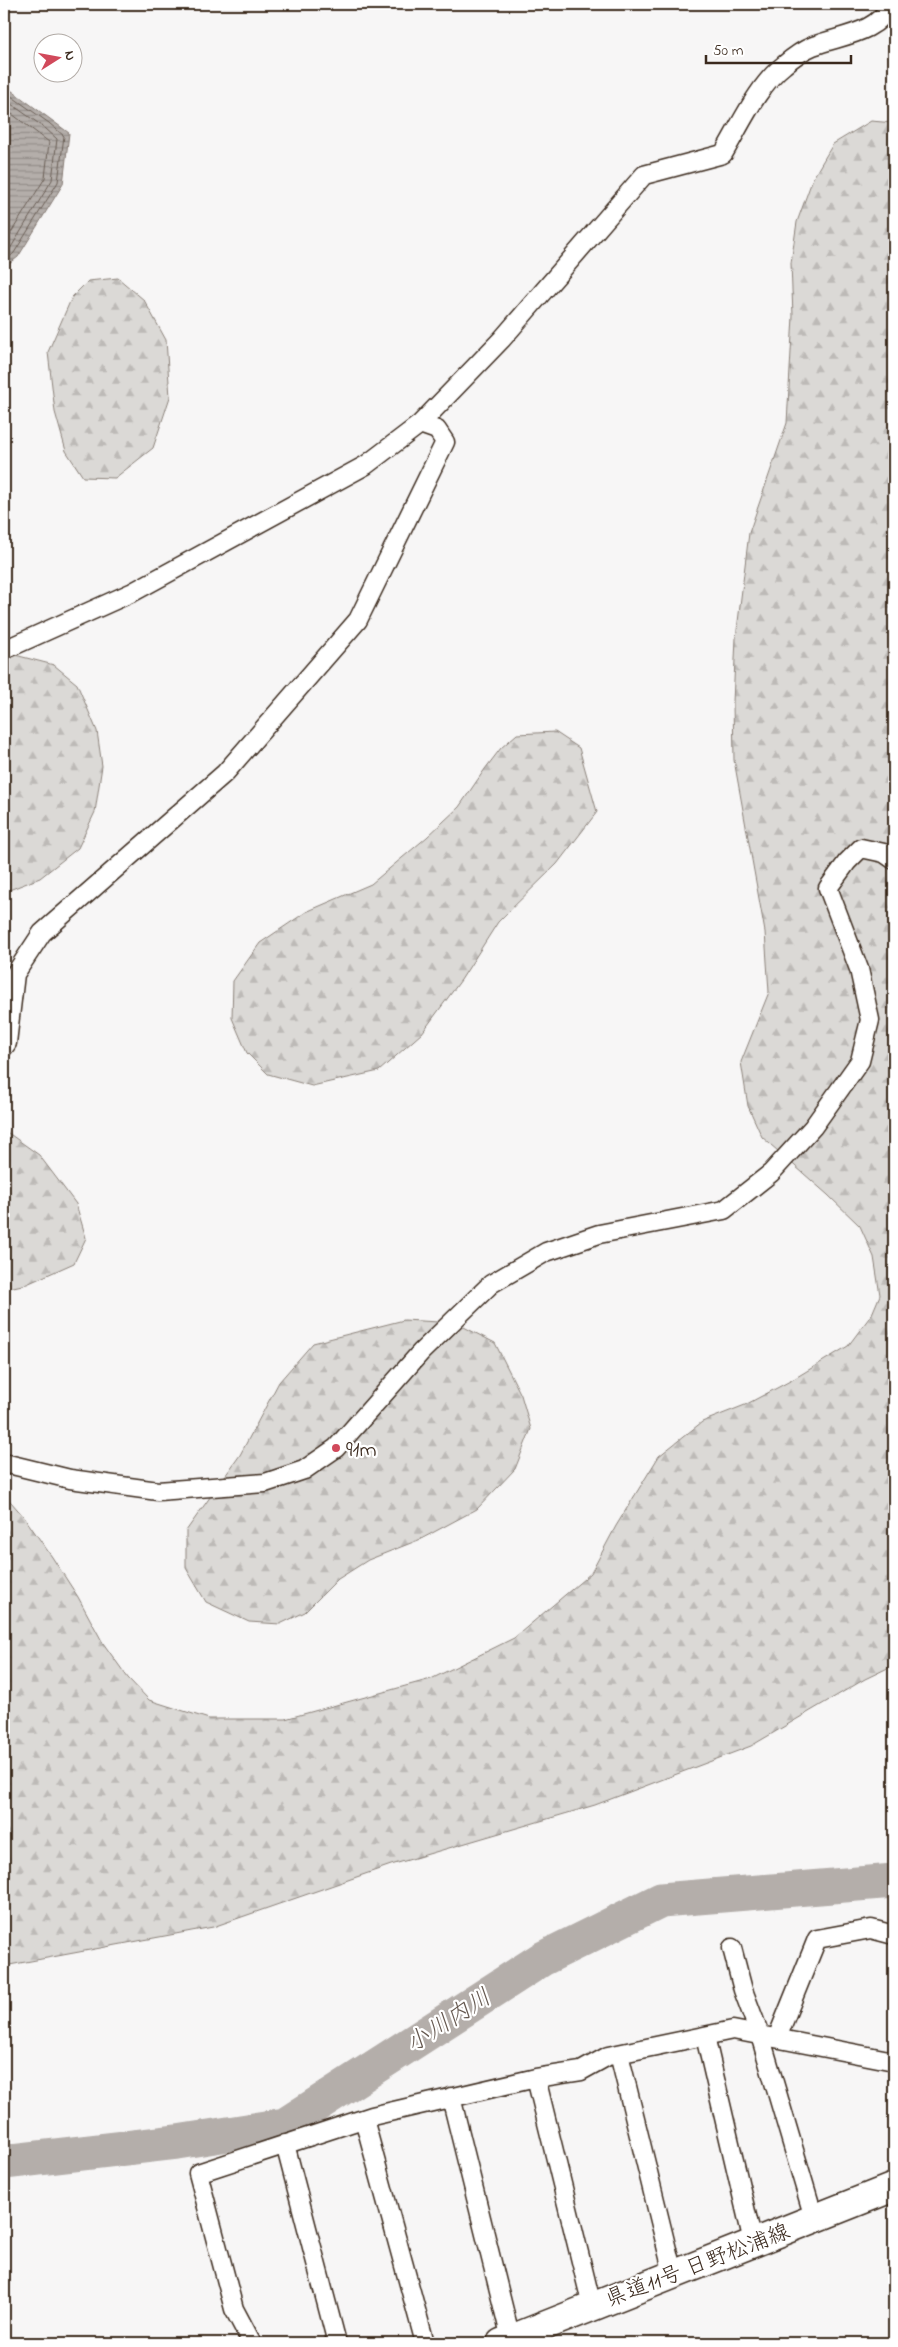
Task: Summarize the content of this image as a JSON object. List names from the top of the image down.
{
  "streets": {
    "main road": ["県道11号 日野松浦線"]
  },
  "water": ["小川内川"],
  "places": ["91m"],
  "scale_bar": "50 m",
  "north": "right"
}
